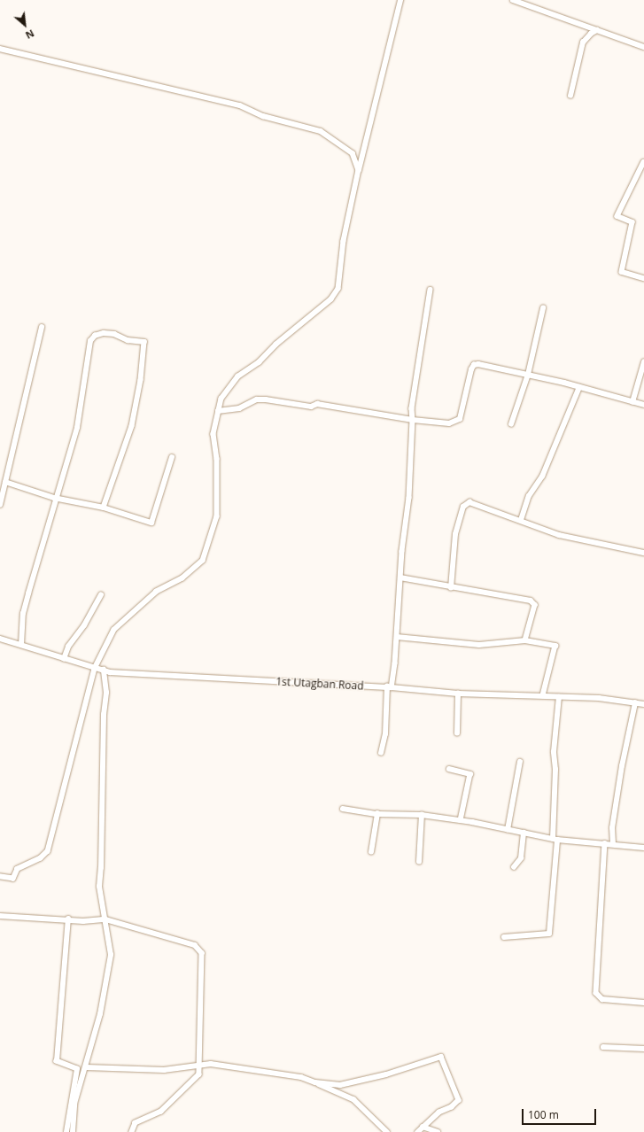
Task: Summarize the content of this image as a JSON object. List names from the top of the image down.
{
  "streets": {
    "street": ["1st Utagban Road"]
  },
  "scale_bar": "100 m",
  "north": "bottom right"
}
